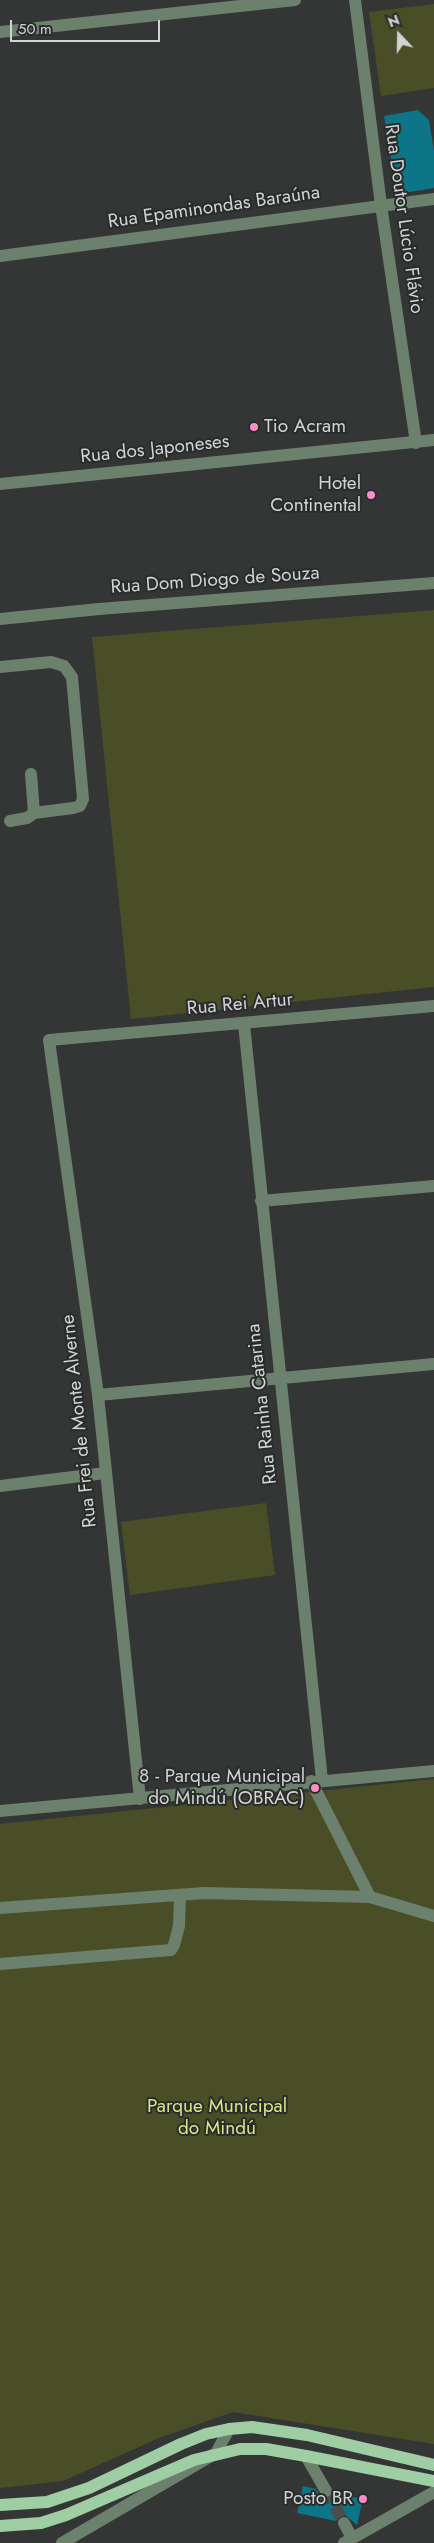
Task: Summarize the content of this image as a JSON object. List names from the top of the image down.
{
  "streets": {
    "street": [
      "Rua Epaminondas Baraúna",
      "Rua Doutor Lúcio Flávio",
      "Rua dos Japoneses",
      "Rua Dom Diogo de Souza",
      "Rua Rei Artur",
      "Rua Rainha Catarina",
      "Rua Frei de Monte Alverne"
    ]
  },
  "crossings": [
    ["Rua Epaminondas Baraúna", "Rua Doutor Lúcio Flávio"],
    ["Rua Doutor Lúcio Flávio", "Rua dos Japoneses"],
    ["Rua Rei Artur", "Rua Rainha Catarina"],
    ["Rua Rei Artur", "Rua Frei de Monte Alverne"]
  ],
  "parks": ["Parque Municipal do Mindú"],
  "places": [
    "Tio Acram",
    "Hotel Continental",
    "8 - Parque Municipal do Mindú (OBRAC)",
    "Posto BR"
  ],
  "scale_bar": "50 m",
  "north": "top"
}
